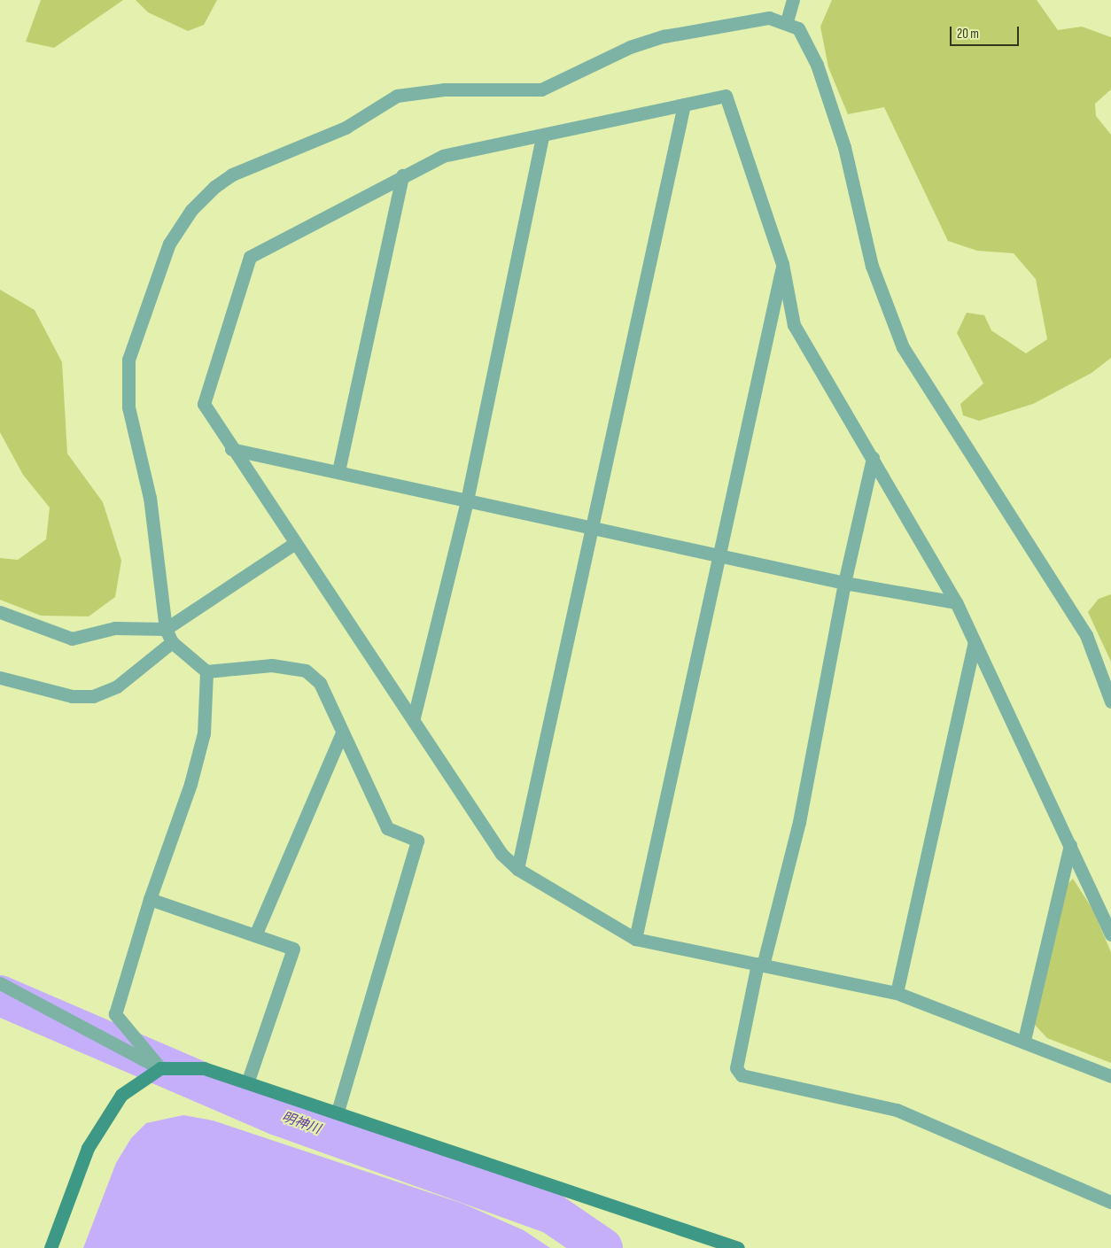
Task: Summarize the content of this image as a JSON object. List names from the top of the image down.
{
  "water": ["明神川"],
  "scale_bar": "20 m"
}
